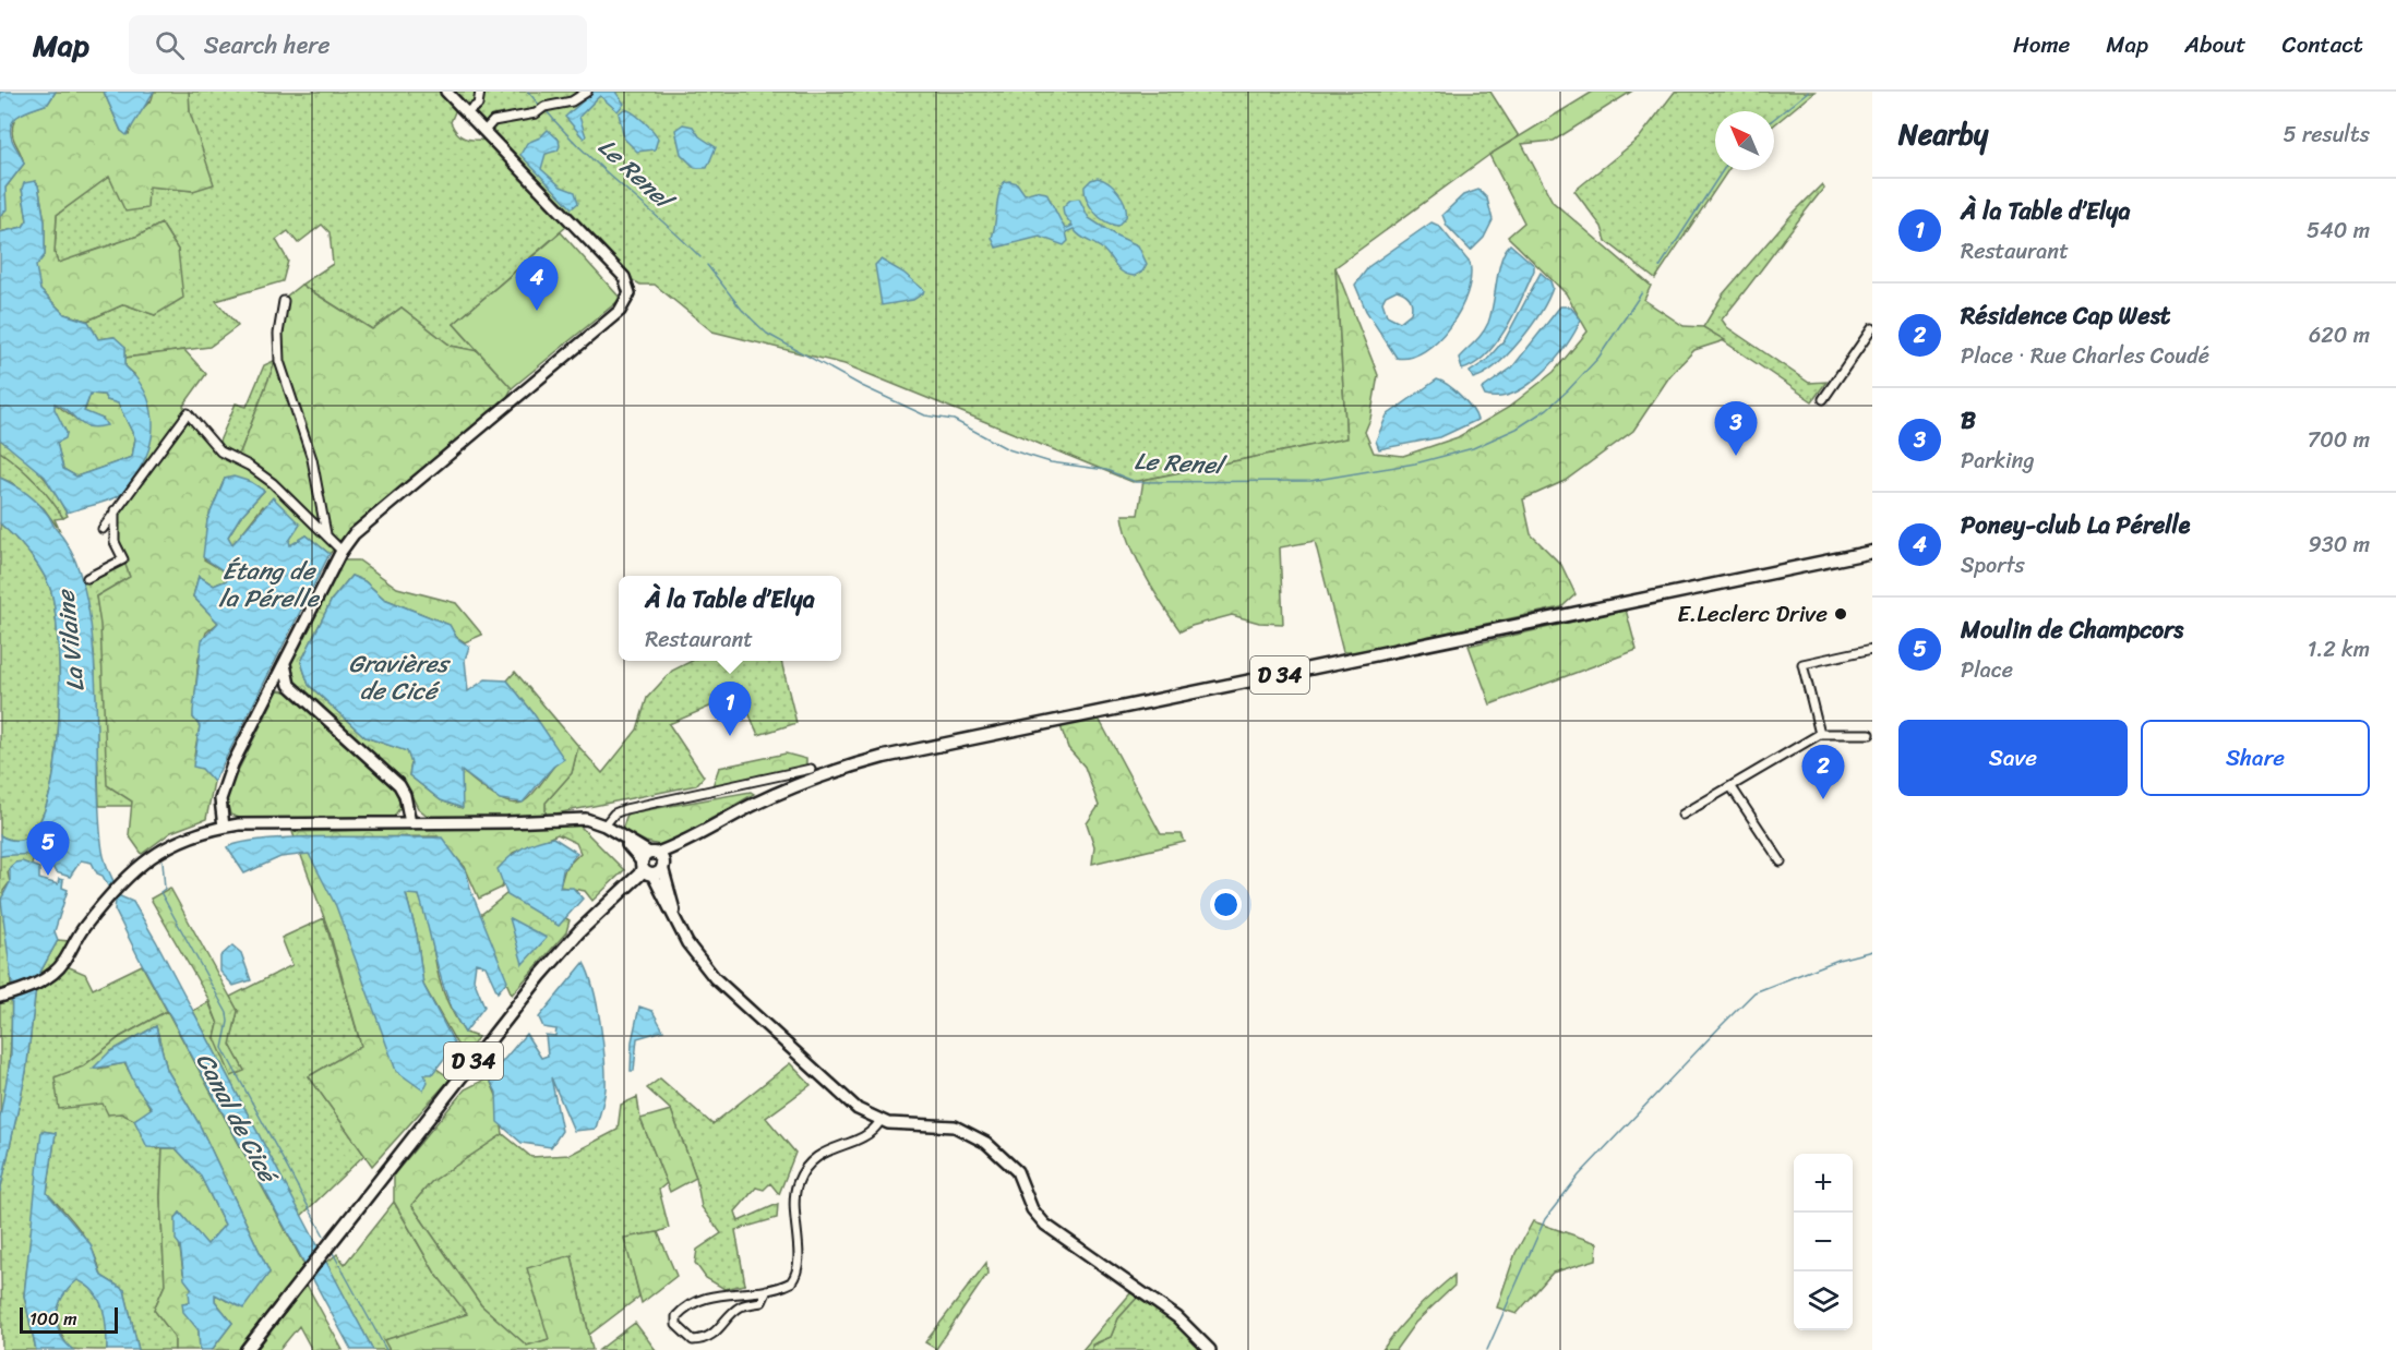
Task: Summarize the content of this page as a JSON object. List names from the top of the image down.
{
  "streets": {
    "main road": ["D 34"]
  },
  "water": [
    "Le Renel",
    "Étang de la Pérelle",
    "La Vilaine",
    "Gravières de Cicé",
    "Canal de Cicé"
  ],
  "places": ["E.Leclerc Drive"],
  "scale_bar": "100 m",
  "north": "top left",
  "page": {
    "header": "Map",
    "search": "Search here",
    "nav": [
      "Home",
      "Map",
      "About",
      "Contact"
    ],
    "heading": ["Nearby", "5 results"],
    "list": [
      {
        "mark": "1",
        "name": "À la Table d’Elya",
        "note": "Restaurant",
        "value": "540 m"
      },
      {
        "mark": "2",
        "name": "Résidence Cap West",
        "note": "Place · Rue Charles Coudé",
        "value": "620 m"
      },
      {
        "mark": "3",
        "name": "B",
        "note": "Parking",
        "value": "700 m"
      },
      {
        "mark": "4",
        "name": "Poney-club La Pérelle",
        "note": "Sports",
        "value": "930 m"
      },
      {
        "mark": "5",
        "name": "Moulin de Champcors",
        "note": "Place",
        "value": "1.2 km"
      }
    ],
    "pins": [
      "4",
      "3",
      "1",
      "2",
      "5"
    ],
    "popup": ["À la Table d’Elya", "Restaurant"],
    "buttons": ["Save", "Share"],
    "map_buttons": ["+", "−"],
    "scale": "100 m"
  }
}
